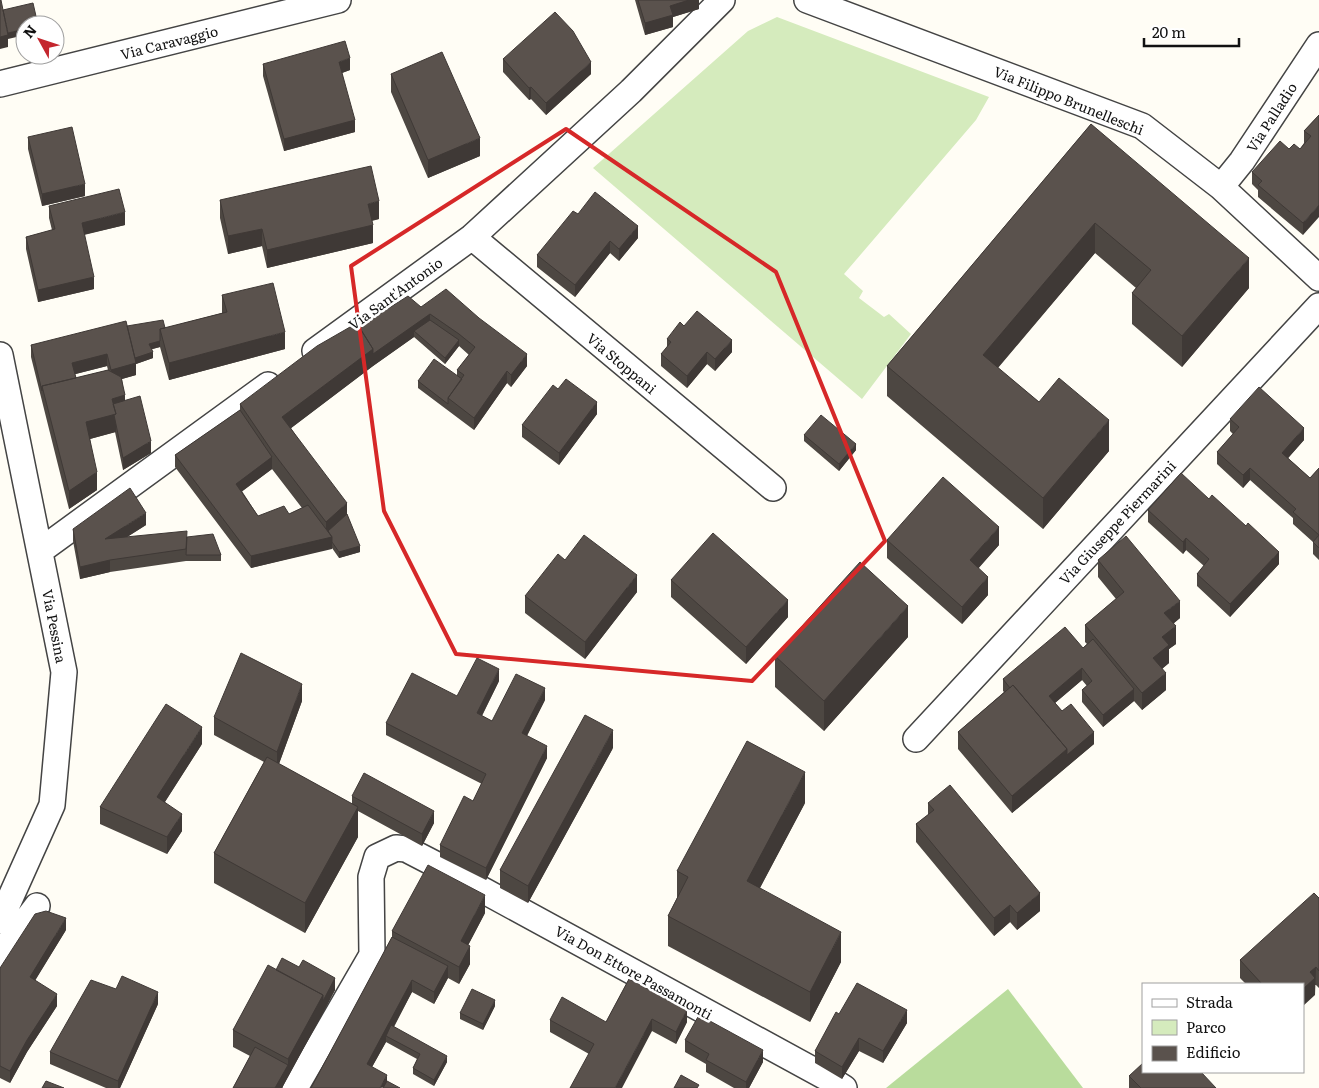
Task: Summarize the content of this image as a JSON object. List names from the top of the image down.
{
  "streets": {
    "street": [
      "Via Caravaggio",
      "Via Filippo Brunelleschi",
      "Via Palladio",
      "Via Sant'Antonio",
      "Via Stoppani",
      "Via Giuseppe Piermarini",
      "Via Pessina",
      "Via Don Ettore Passamonti"
    ]
  },
  "crossings": [
    ["Via Filippo Brunelleschi", "Via Palladio"],
    ["Via Sant'Antonio", "Via Stoppani"],
    ["Via Sant'Antonio", "Via Pessina"]
  ],
  "legend": ["Strada", "Parco", "Edificio"],
  "scale_bar": "20 m",
  "north": "top left"
}
